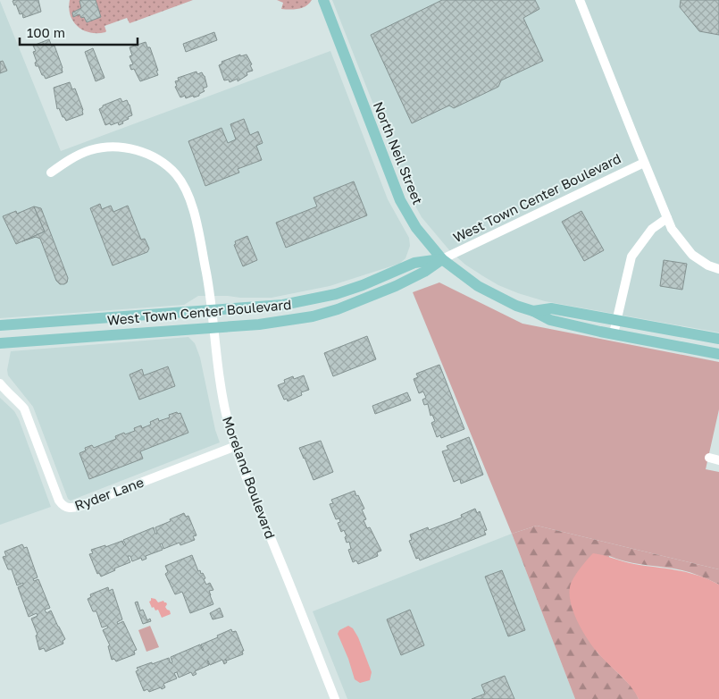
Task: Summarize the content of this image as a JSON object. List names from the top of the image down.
{
  "streets": {
    "main road": ["North Neil Street", "West Town Center Boulevard"],
    "street": ["Moreland Boulevard", "Ryder Lane"]
  },
  "crossings": [
    ["North Neil Street", "West Town Center Boulevard"],
    ["West Town Center Boulevard", "Moreland Boulevard"],
    ["Moreland Boulevard", "Ryder Lane"]
  ],
  "scale_bar": "100 m"
}
